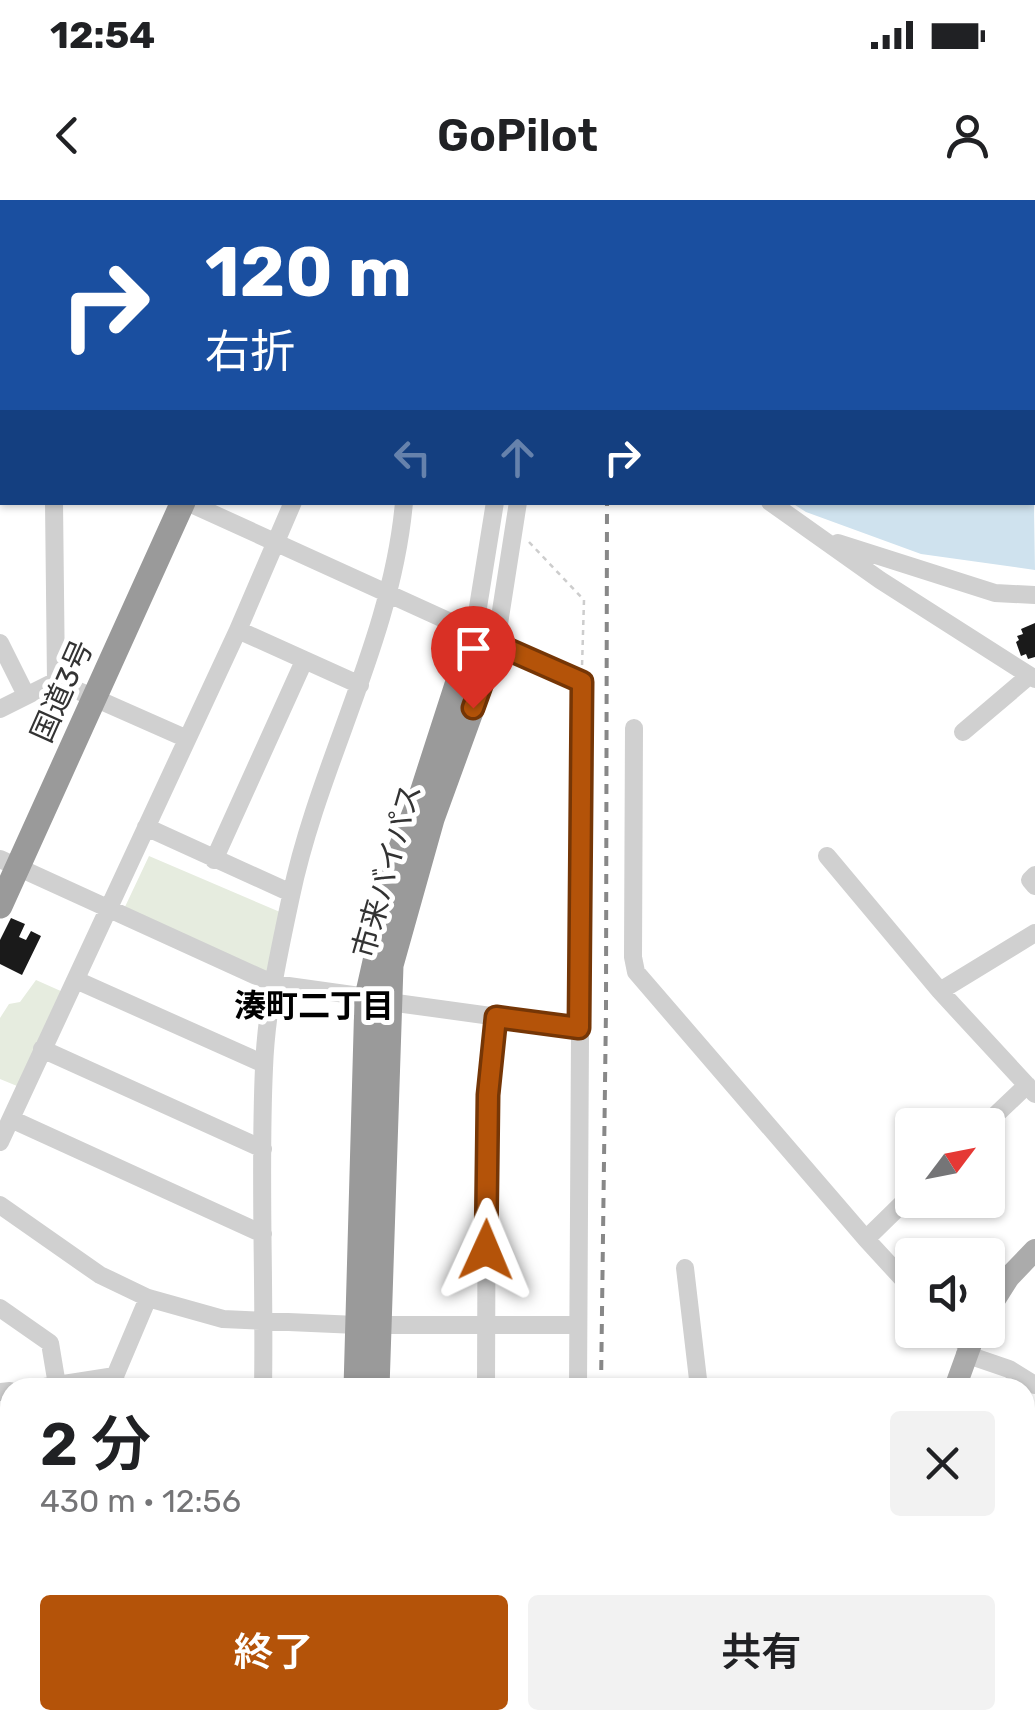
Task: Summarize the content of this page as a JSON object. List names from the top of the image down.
{
  "streets": {
    "highway": ["国道3号", "市来バイパス"]
  },
  "districts": ["湊町二丁目"],
  "north": "top right",
  "page": {
    "status": "12:54",
    "header": "GoPilot",
    "turn": ["120 m", "右折"],
    "heading": ["2 分", "430 m · 12:56"],
    "buttons": ["終了", "共有"]
  }
}
